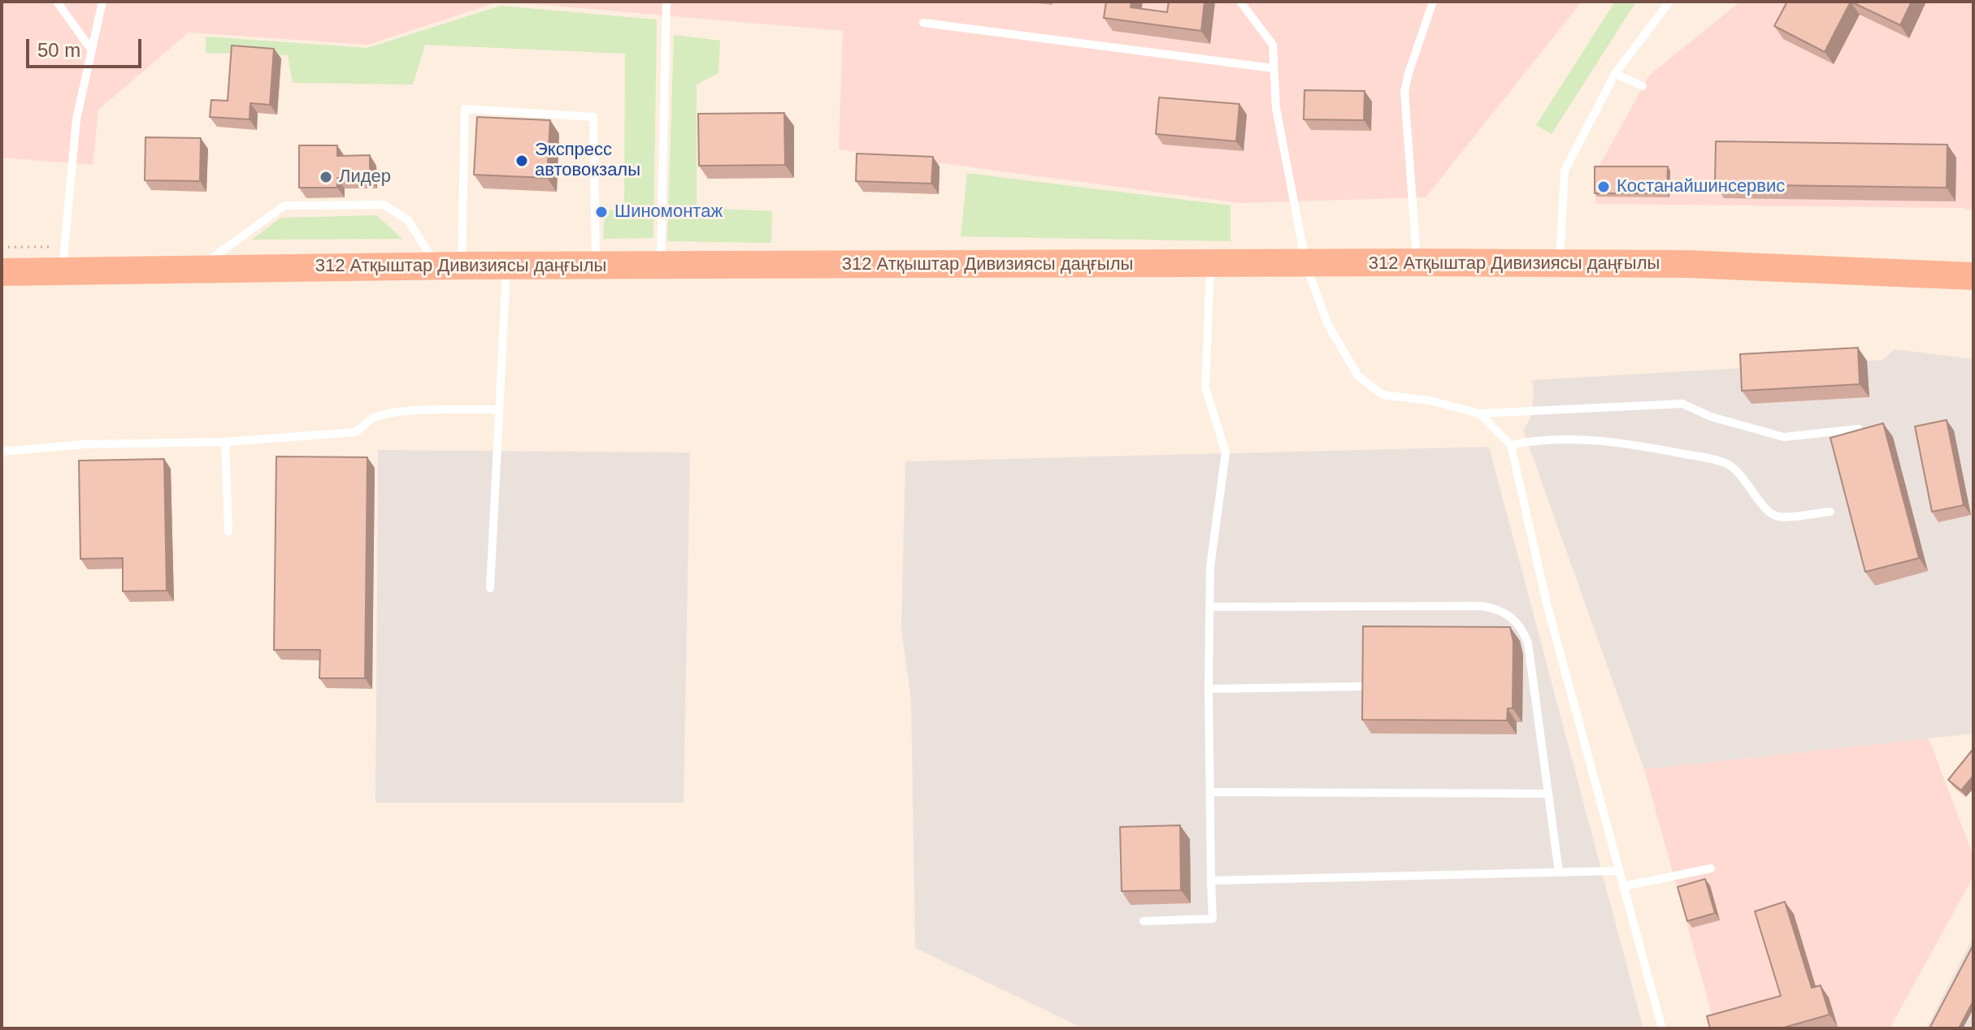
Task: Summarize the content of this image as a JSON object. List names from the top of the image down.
{
  "streets": {
    "highway": ["312 Атқыштар Дивизиясы даңғылы"]
  },
  "places": [
    "Экспресс автовокзалы",
    "Лидер",
    "Костанайшинсервис",
    "Шиномонтаж"
  ],
  "scale_bar": "50 m"
}
